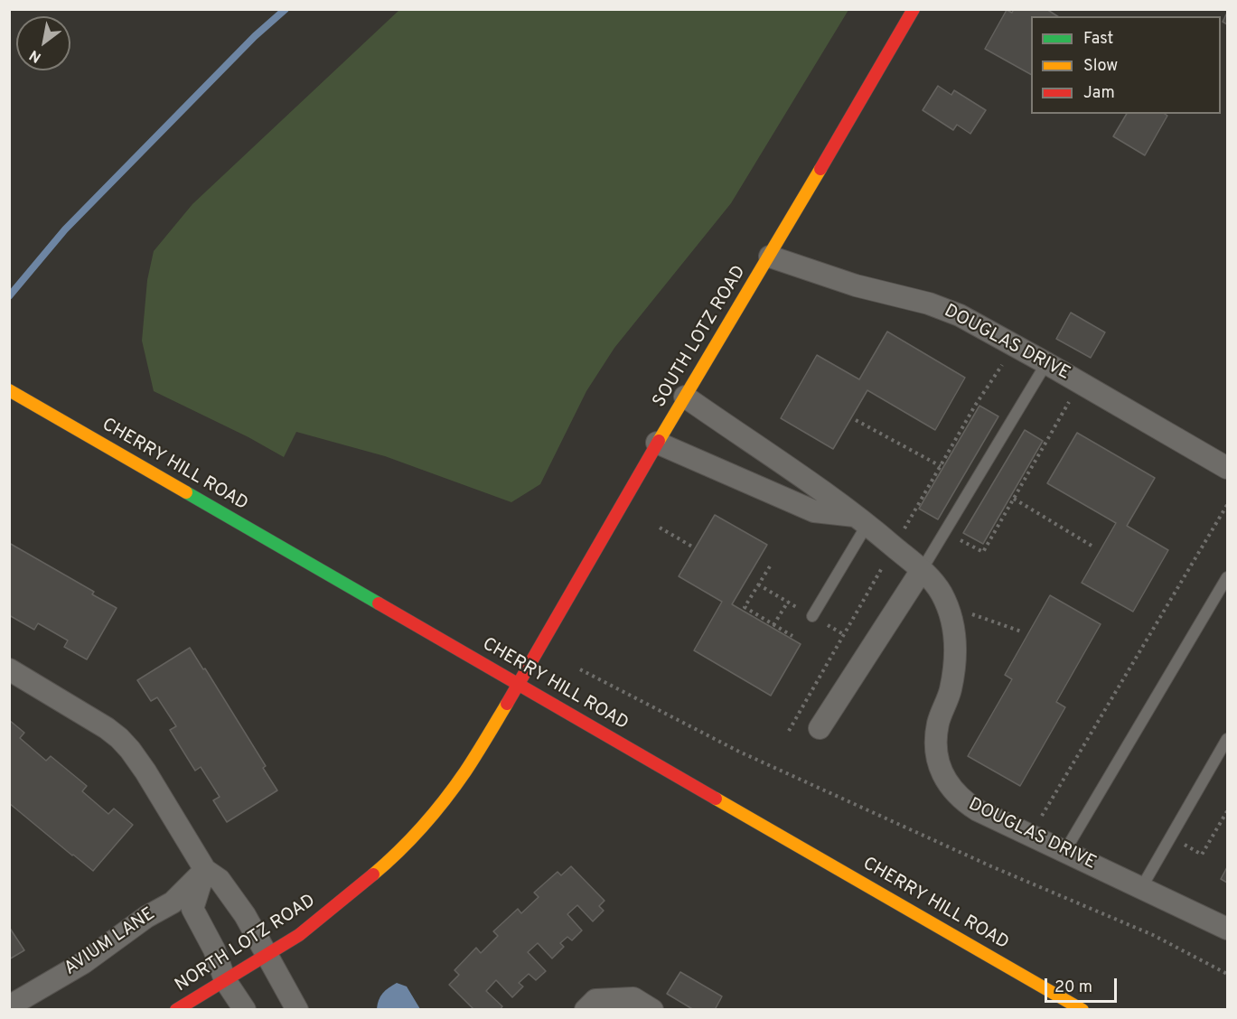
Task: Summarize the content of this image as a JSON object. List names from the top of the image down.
{
  "streets": {
    "street": [
      "SOUTH LOTZ ROAD",
      "DOUGLAS DRIVE",
      "CHERRY HILL ROAD",
      "AVIUM LANE",
      "NORTH LOTZ ROAD"
    ]
  },
  "crossings": [
    ["SOUTH LOTZ ROAD", "DOUGLAS DRIVE"],
    ["SOUTH LOTZ ROAD", "CHERRY HILL ROAD"],
    ["SOUTH LOTZ ROAD", "NORTH LOTZ ROAD"],
    ["CHERRY HILL ROAD", "NORTH LOTZ ROAD"]
  ],
  "legend": ["Fast", "Slow", "Jam"],
  "scale_bar": "20 m",
  "north": "bottom left"
}
